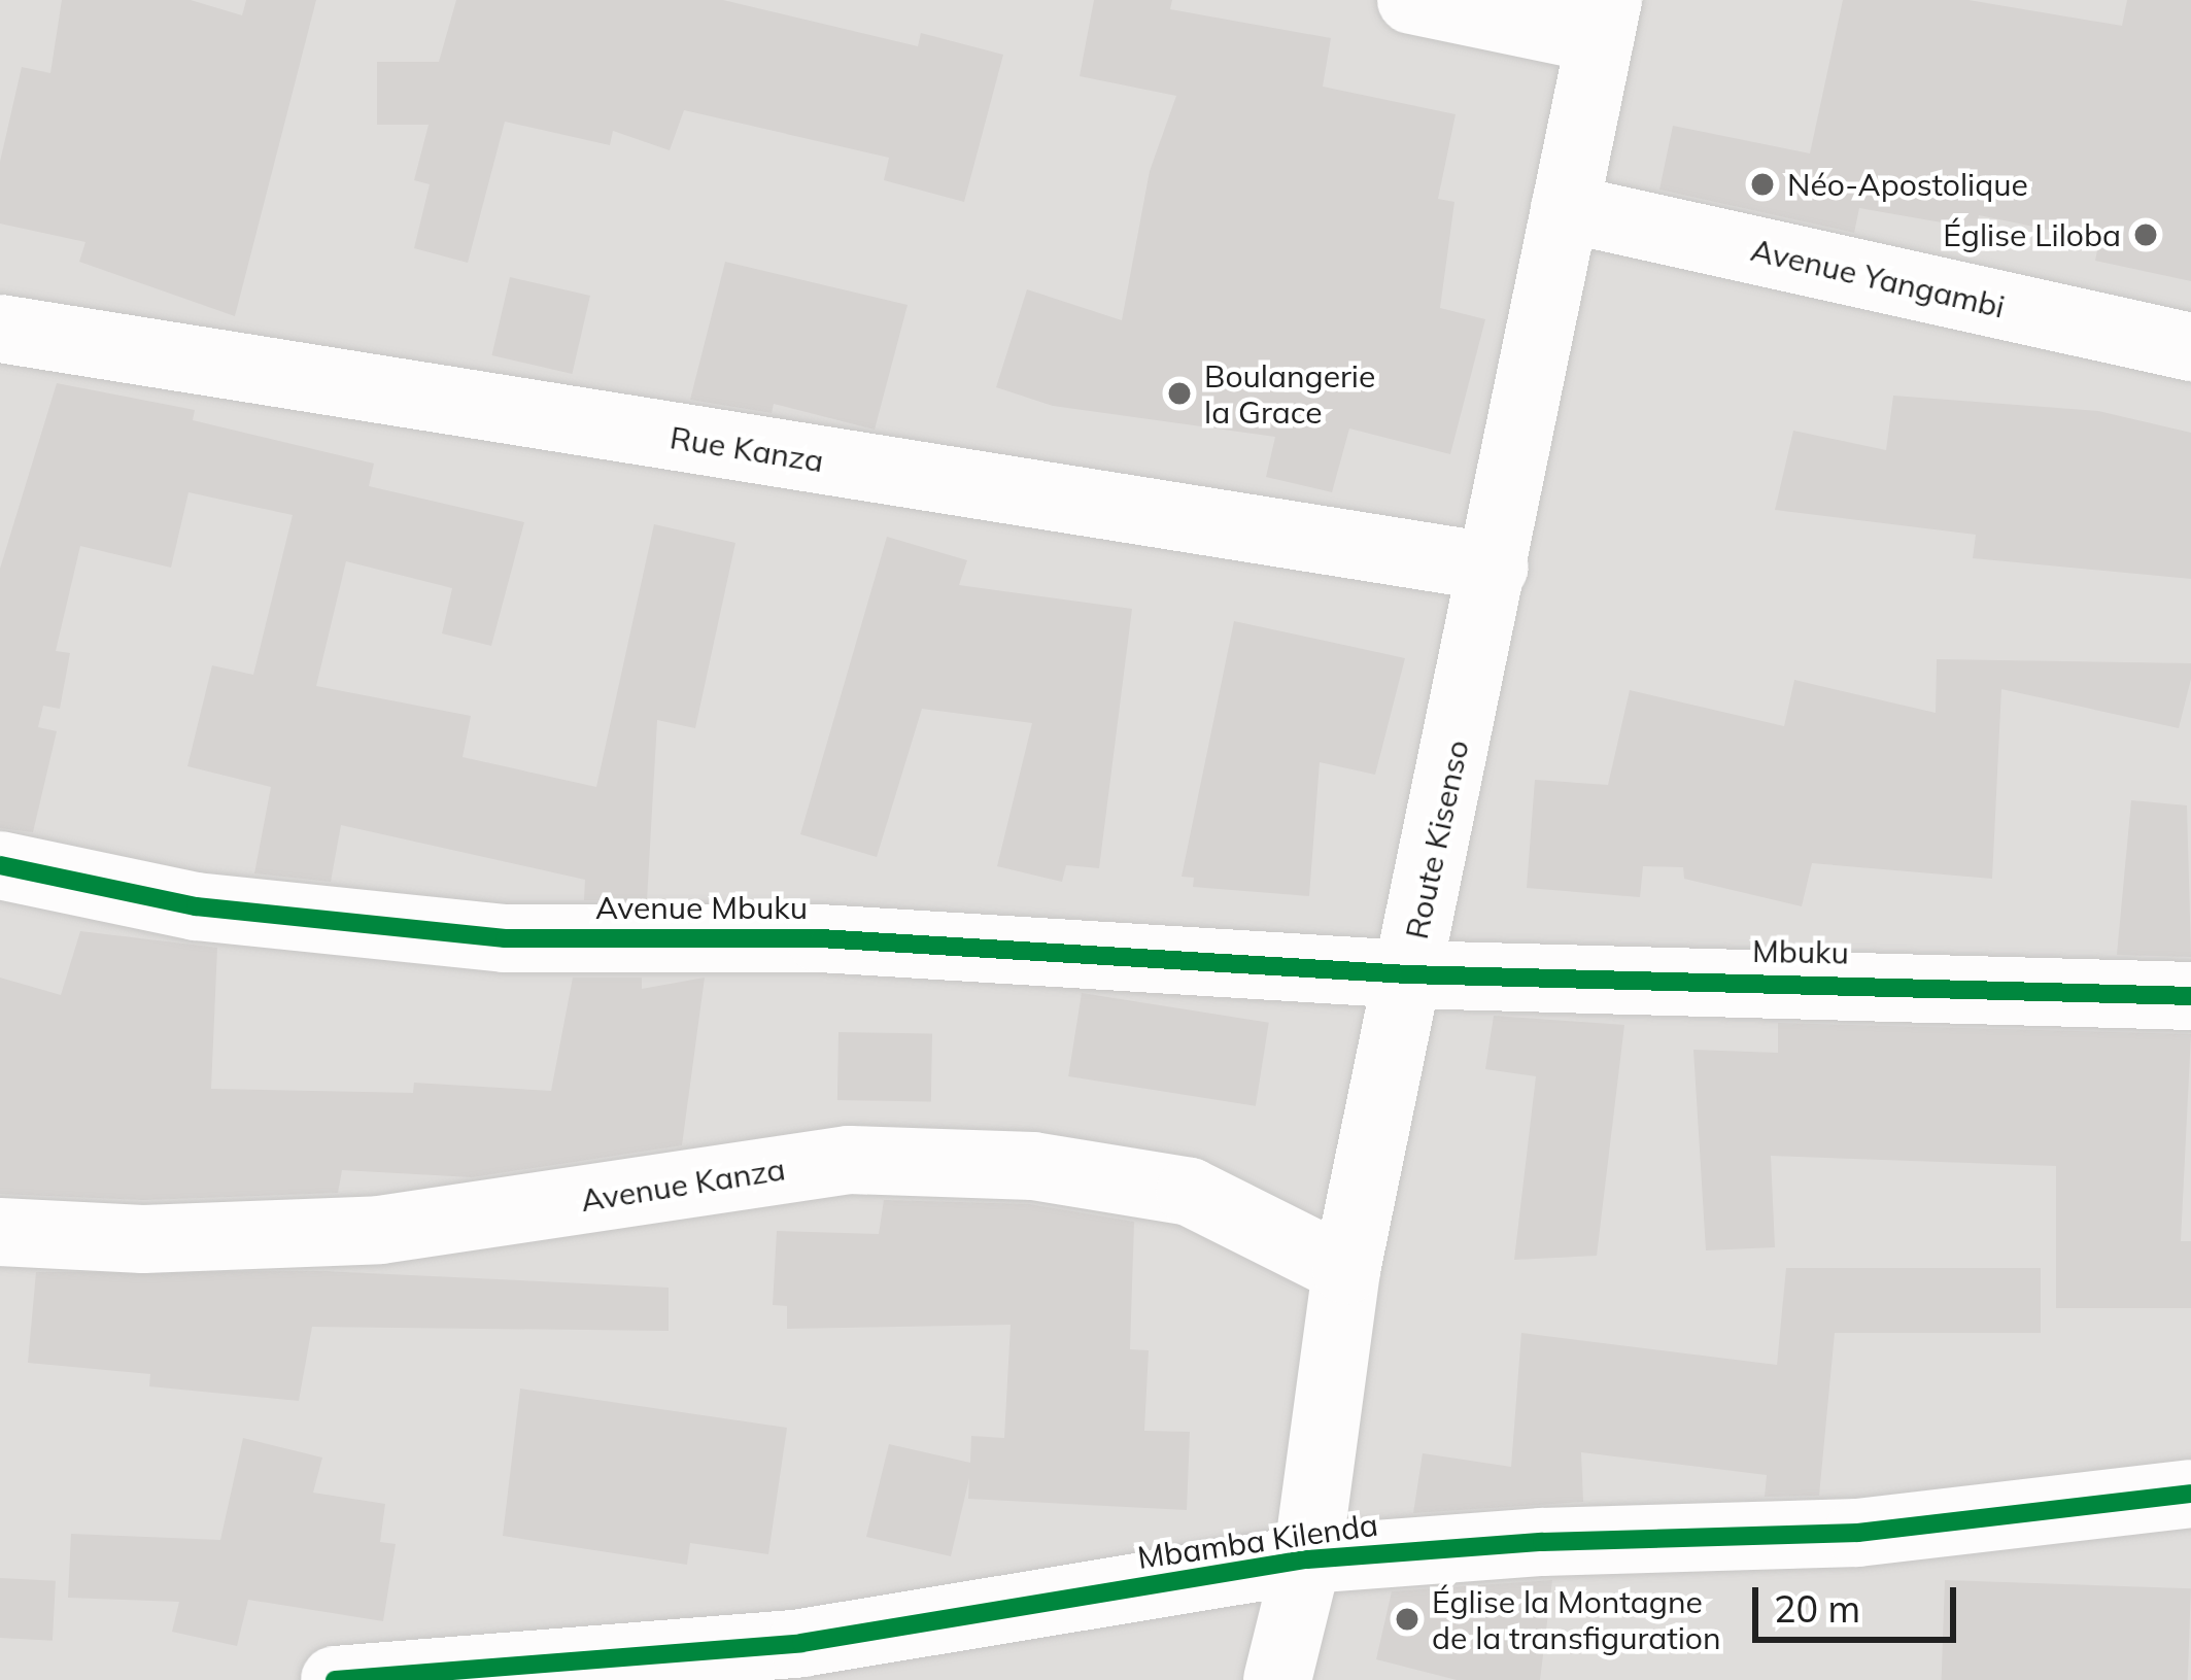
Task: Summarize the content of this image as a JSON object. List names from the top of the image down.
{
  "streets": {
    "street": [
      "Avenue Yangambi",
      "Rue Kanza",
      "Route Kisenso",
      "Avenue Mbuku",
      "Mbuku",
      "Avenue Kanza",
      "Mbamba Kilenda"
    ]
  },
  "crossings": [
    ["Avenue Yangambi", "Route Kisenso"],
    ["Rue Kanza", "Route Kisenso"],
    ["Route Kisenso", "Avenue Mbuku"],
    ["Route Kisenso", "Mbuku"],
    ["Route Kisenso", "Avenue Kanza"],
    ["Route Kisenso", "Mbamba Kilenda"],
    ["Avenue Mbuku", "Mbuku"]
  ],
  "places": [
    "Néo-Apostolique",
    "Église Liloba",
    "Boulangerie la Grace",
    "Église la Montagne de la transfiguration"
  ],
  "scale_bar": "20 m"
}
